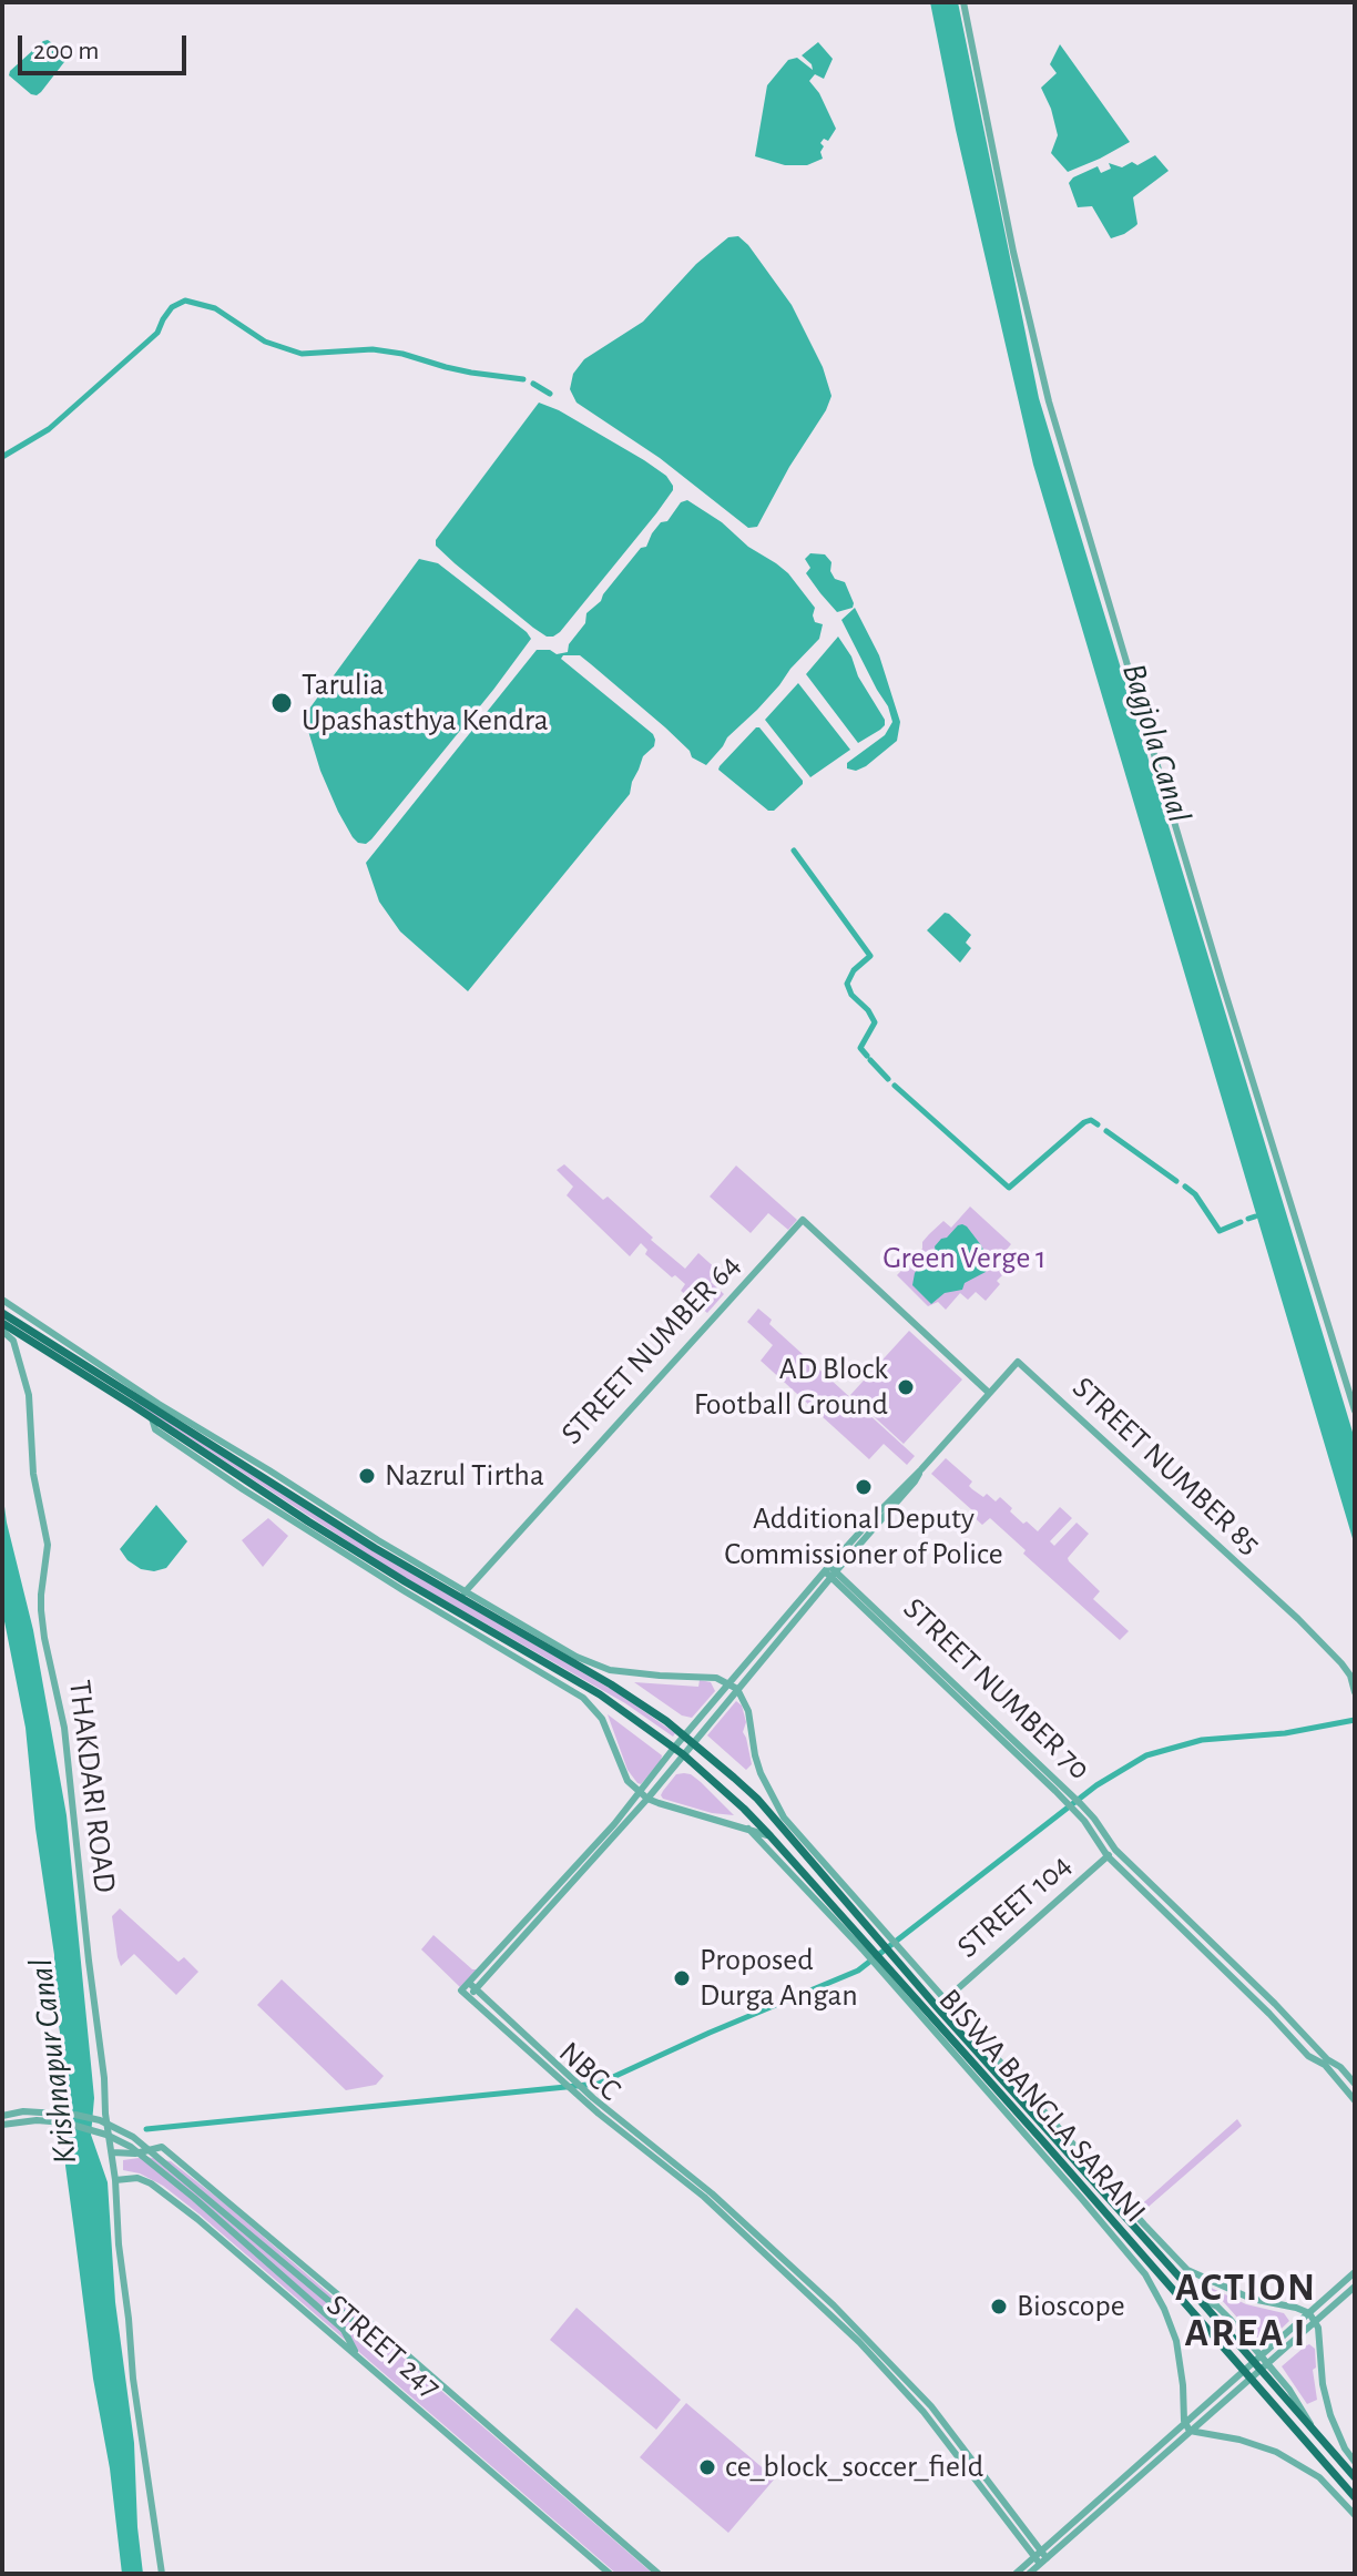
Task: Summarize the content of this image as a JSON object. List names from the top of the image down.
{
  "streets": {
    "main road": ["BISWA BANGLA SARANI"],
    "street": [
      "STREET NUMBER 64",
      "STREET NUMBER 85",
      "STREET NUMBER 70",
      "THAKDARI ROAD",
      "STREET 104",
      "NBCC",
      "STREET 247"
    ]
  },
  "crossings": [
    ["STREET NUMBER 64", "STREET NUMBER 85"],
    ["STREET NUMBER 70", "STREET 104"],
    ["THAKDARI ROAD", "STREET 247"]
  ],
  "districts": ["ACTION AREA I"],
  "water": ["Bagjola Canal", "Krishnapur Canal"],
  "parks": ["Green Verge 1"],
  "places": [
    "Tarulia Upashasthya Kendra",
    "AD Block Football Ground",
    "Nazrul Tirtha",
    "Additional Deputy Commissioner of Police",
    "Proposed Durga Angan",
    "Bioscope",
    "ce_block_soccer_field"
  ],
  "scale_bar": "200 m"
}
